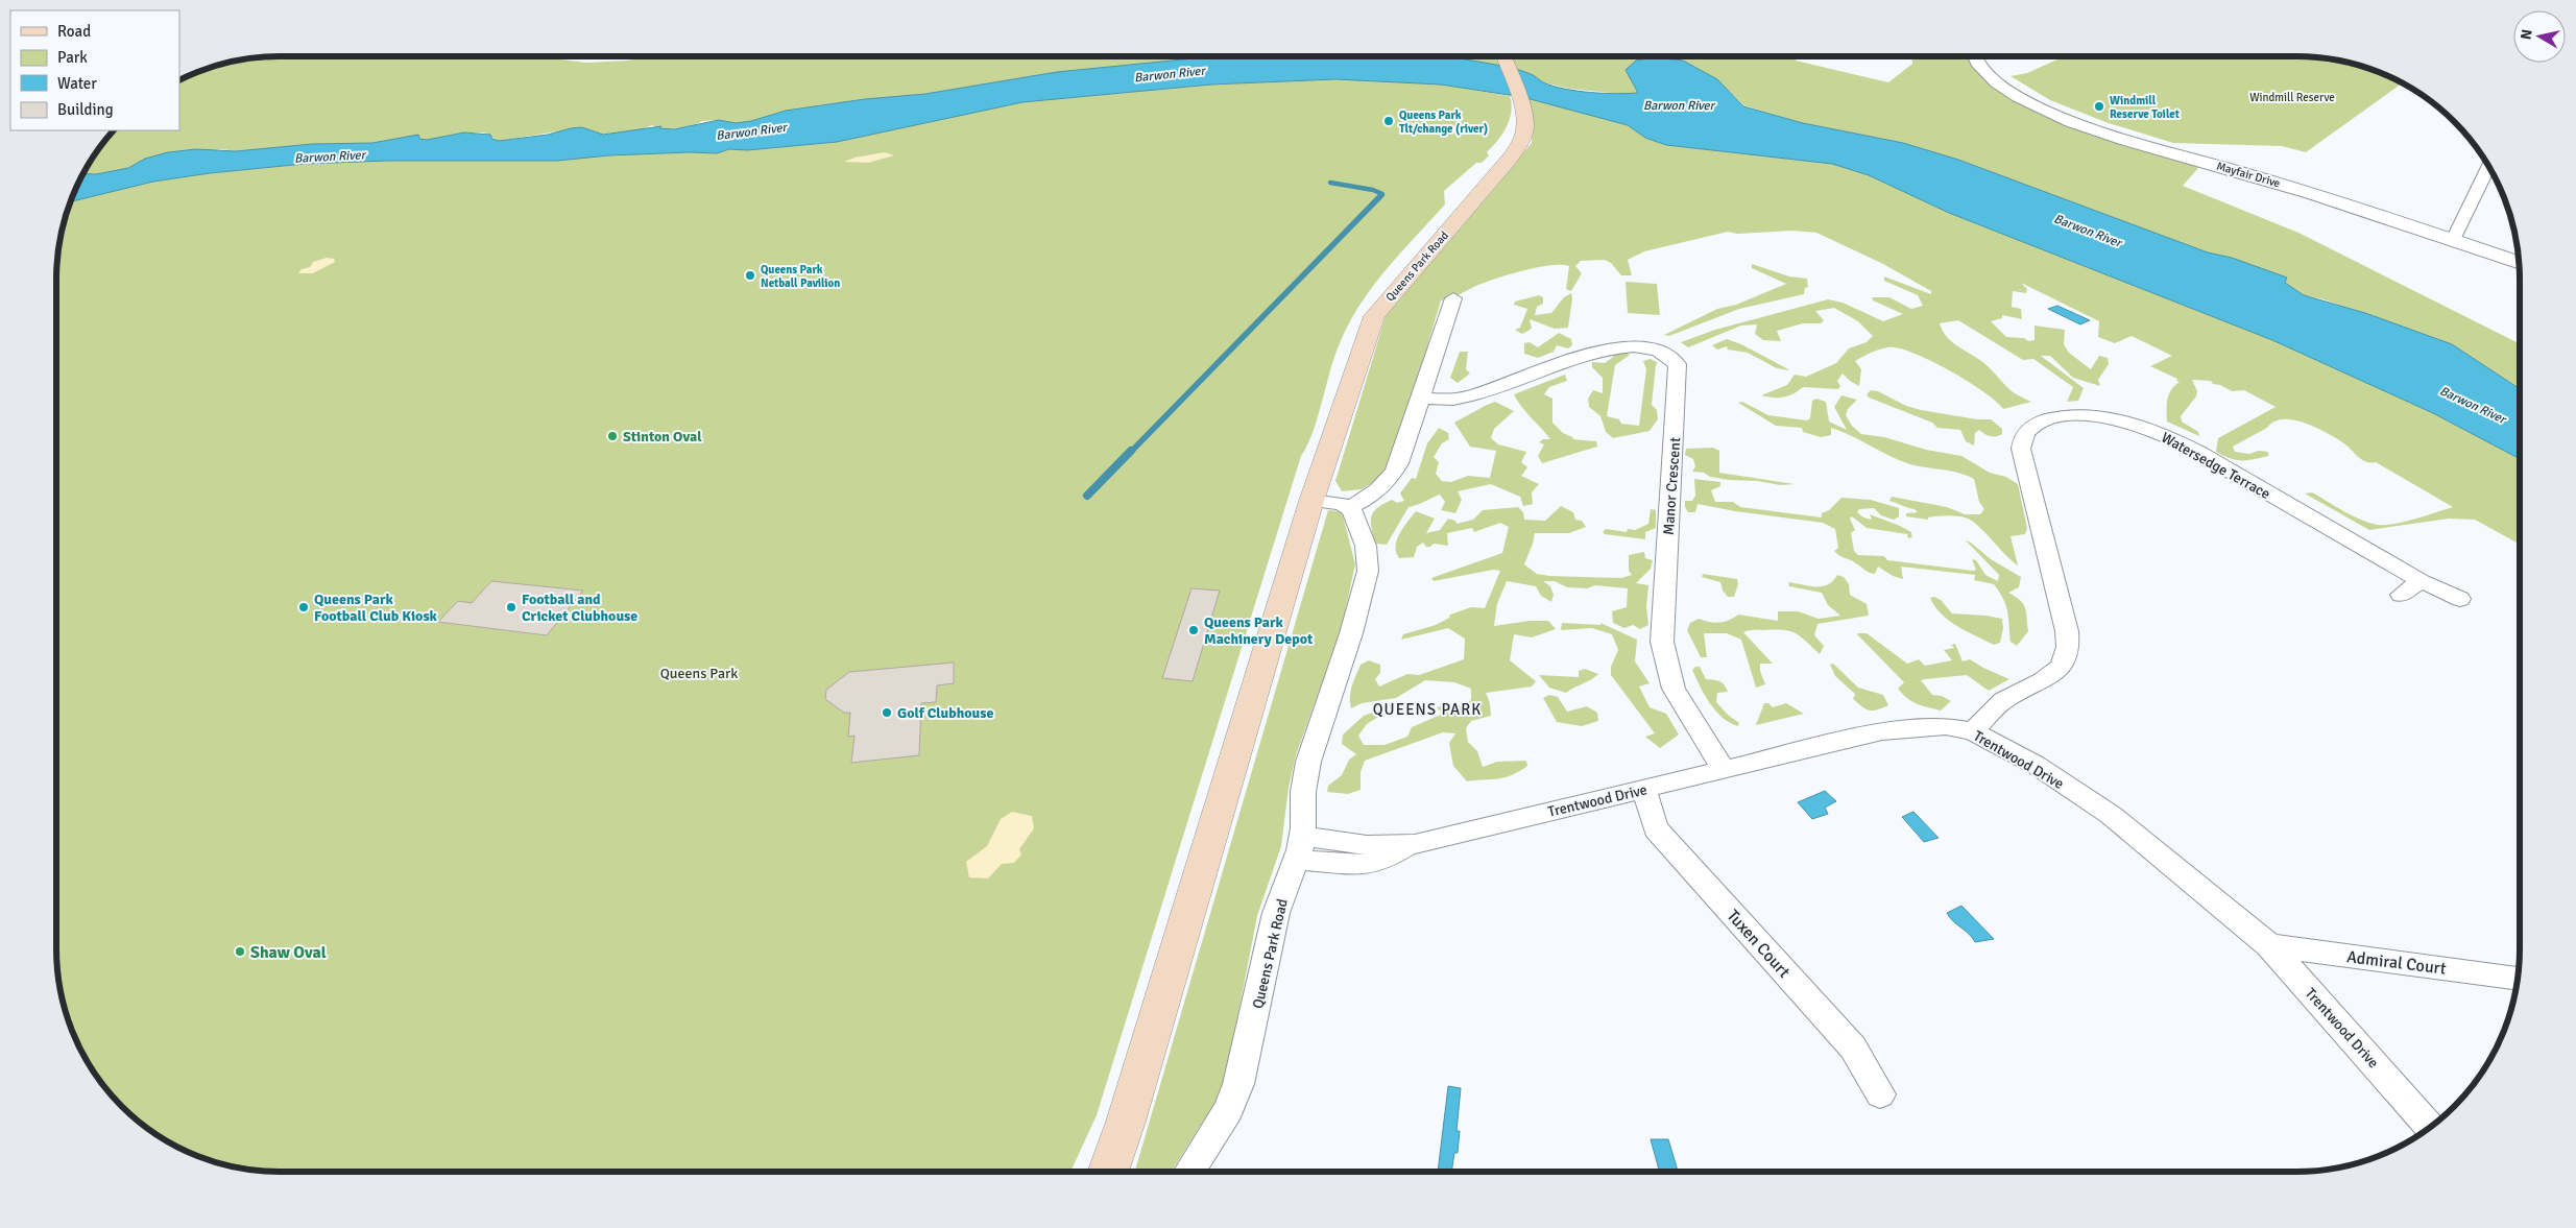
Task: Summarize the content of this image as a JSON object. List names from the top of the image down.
{
  "streets": {
    "main road": ["Queens Park Road"],
    "street": [
      "Mayfair Drive",
      "Watersedge Terrace",
      "Manor Crescent",
      "Trentwood Drive",
      "Tuxen Court",
      "Admiral Court"
    ]
  },
  "crossings": [
    ["Queens Park Road", "Trentwood Drive"],
    ["Watersedge Terrace", "Trentwood Drive"],
    ["Manor Crescent", "Trentwood Drive"],
    ["Trentwood Drive", "Tuxen Court"],
    ["Trentwood Drive", "Admiral Court"]
  ],
  "districts": ["QUEENS PARK"],
  "water": ["Barwon River"],
  "parks": ["Windmill Reserve", "Queens Park"],
  "places": [
    "Windmill Reserve Toilet",
    "Queens Park Tlt/change (river)",
    "Queens Park Netball Pavilion",
    "Stinton Oval",
    "Queens Park Football Club Kiosk",
    "Football and Cricket Clubhouse",
    "Queens Park Machinery Depot",
    "Golf Clubhouse",
    "Shaw Oval"
  ],
  "legend": [
    "Road",
    "Park",
    "Water",
    "Building"
  ],
  "north": "left"
}
